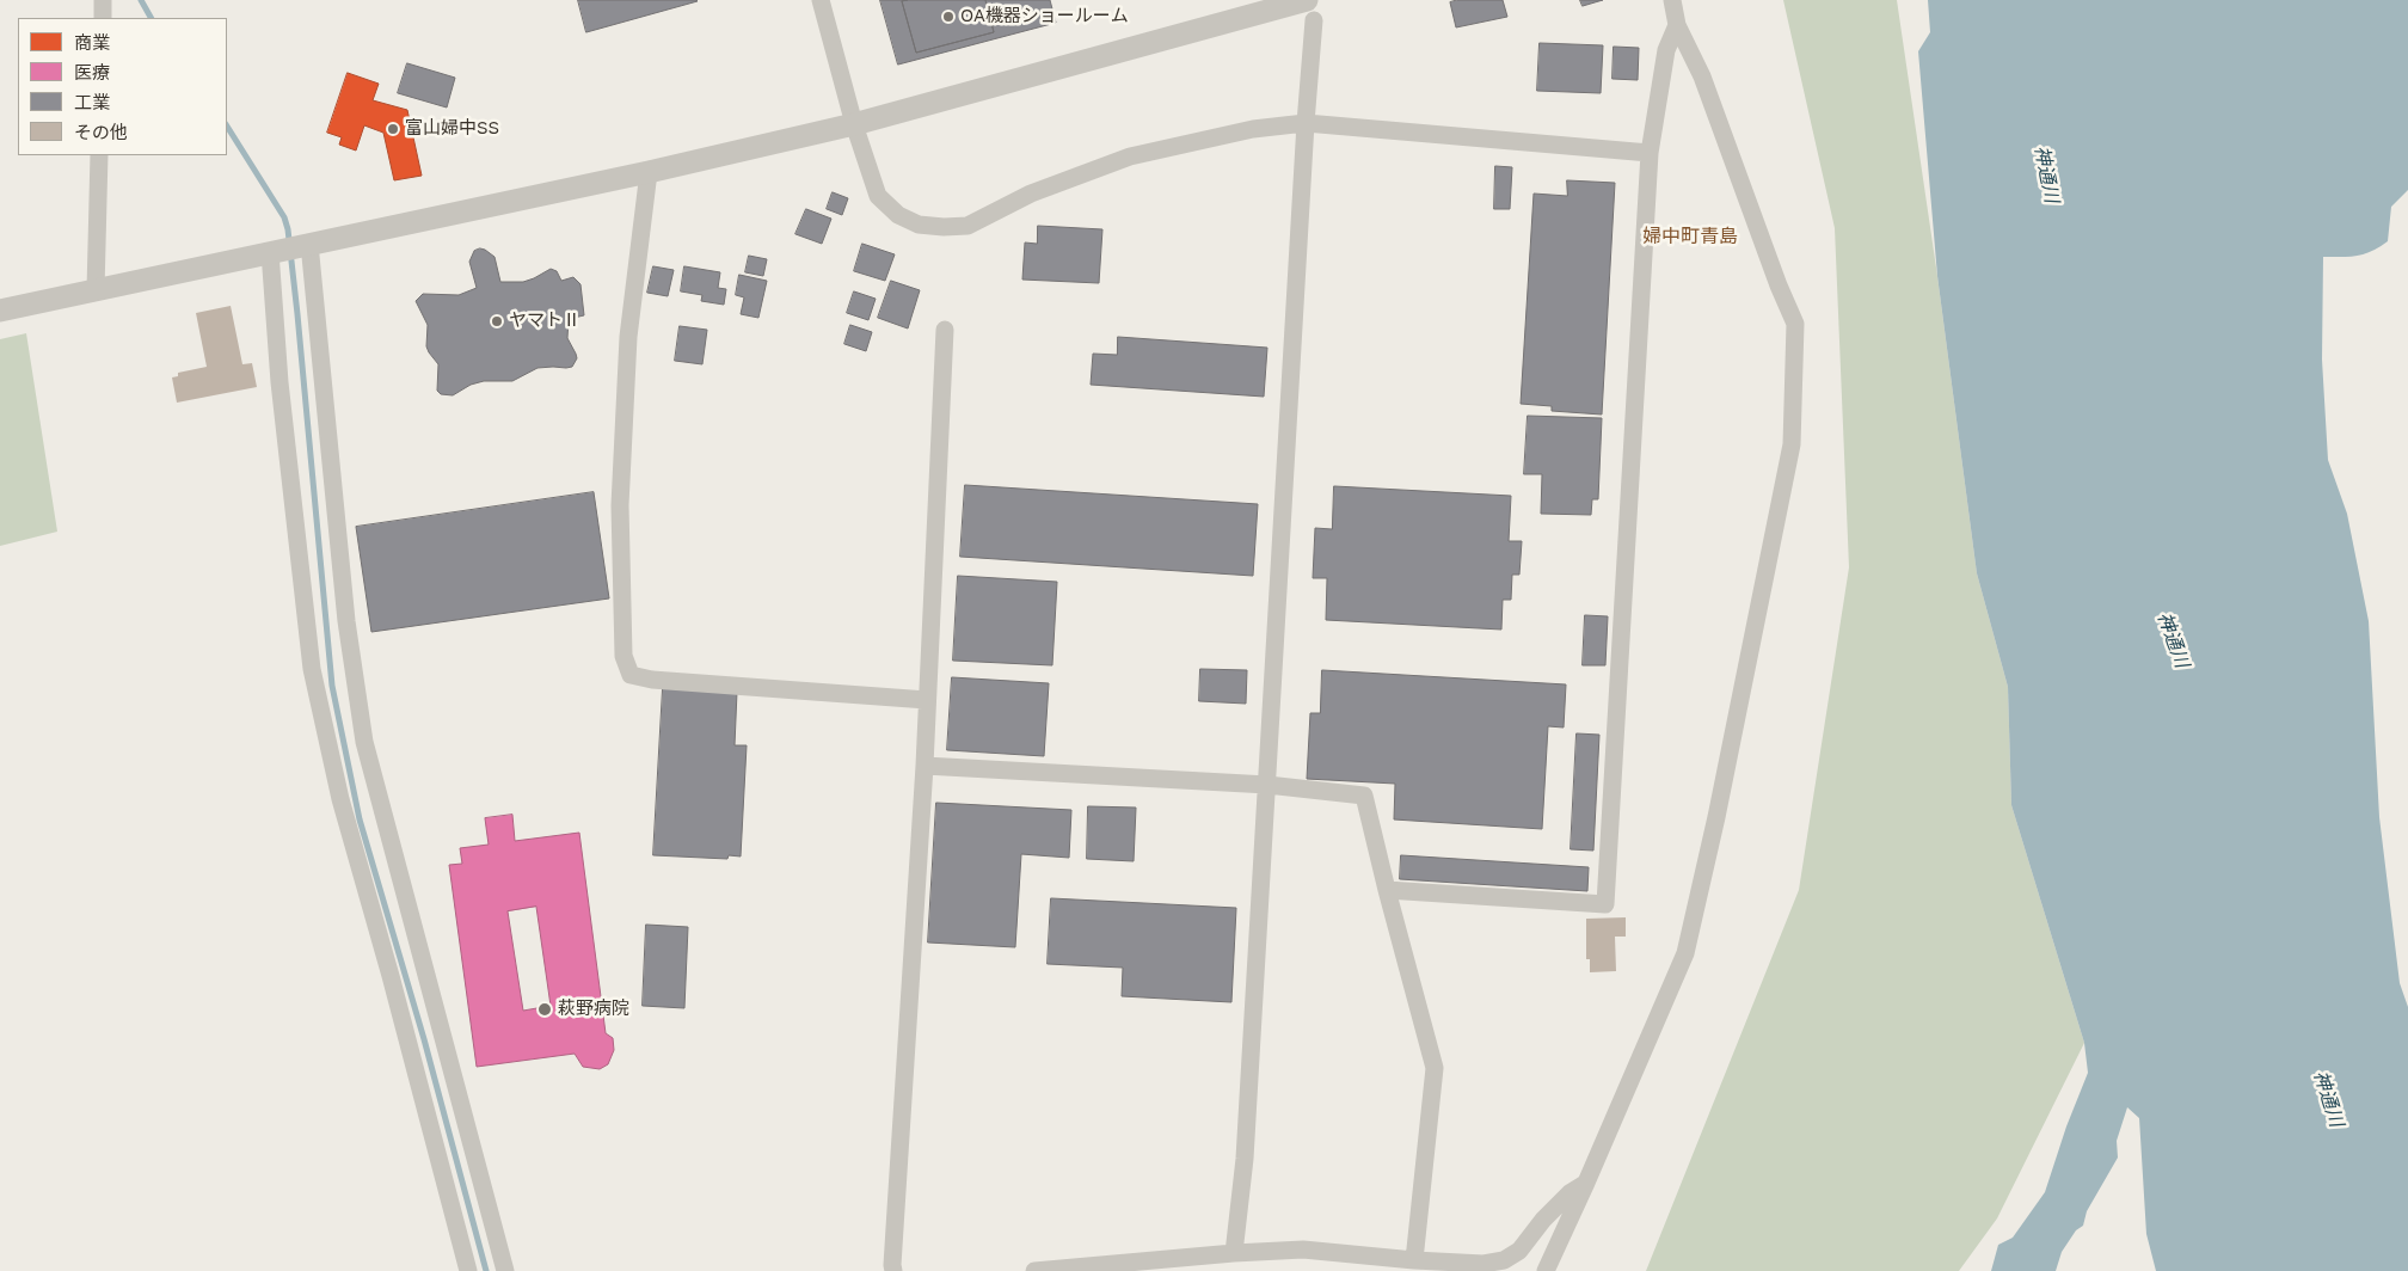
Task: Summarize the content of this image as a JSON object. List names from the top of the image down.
{
  "districts": ["婦中町青島"],
  "water": ["神通川"],
  "places": [
    "OA機器ショールーム",
    "富山婦中SS",
    "ヤマトⅡ",
    "萩野病院"
  ],
  "legend": [
    "商業",
    "医療",
    "工業",
    "その他"
  ]
}
